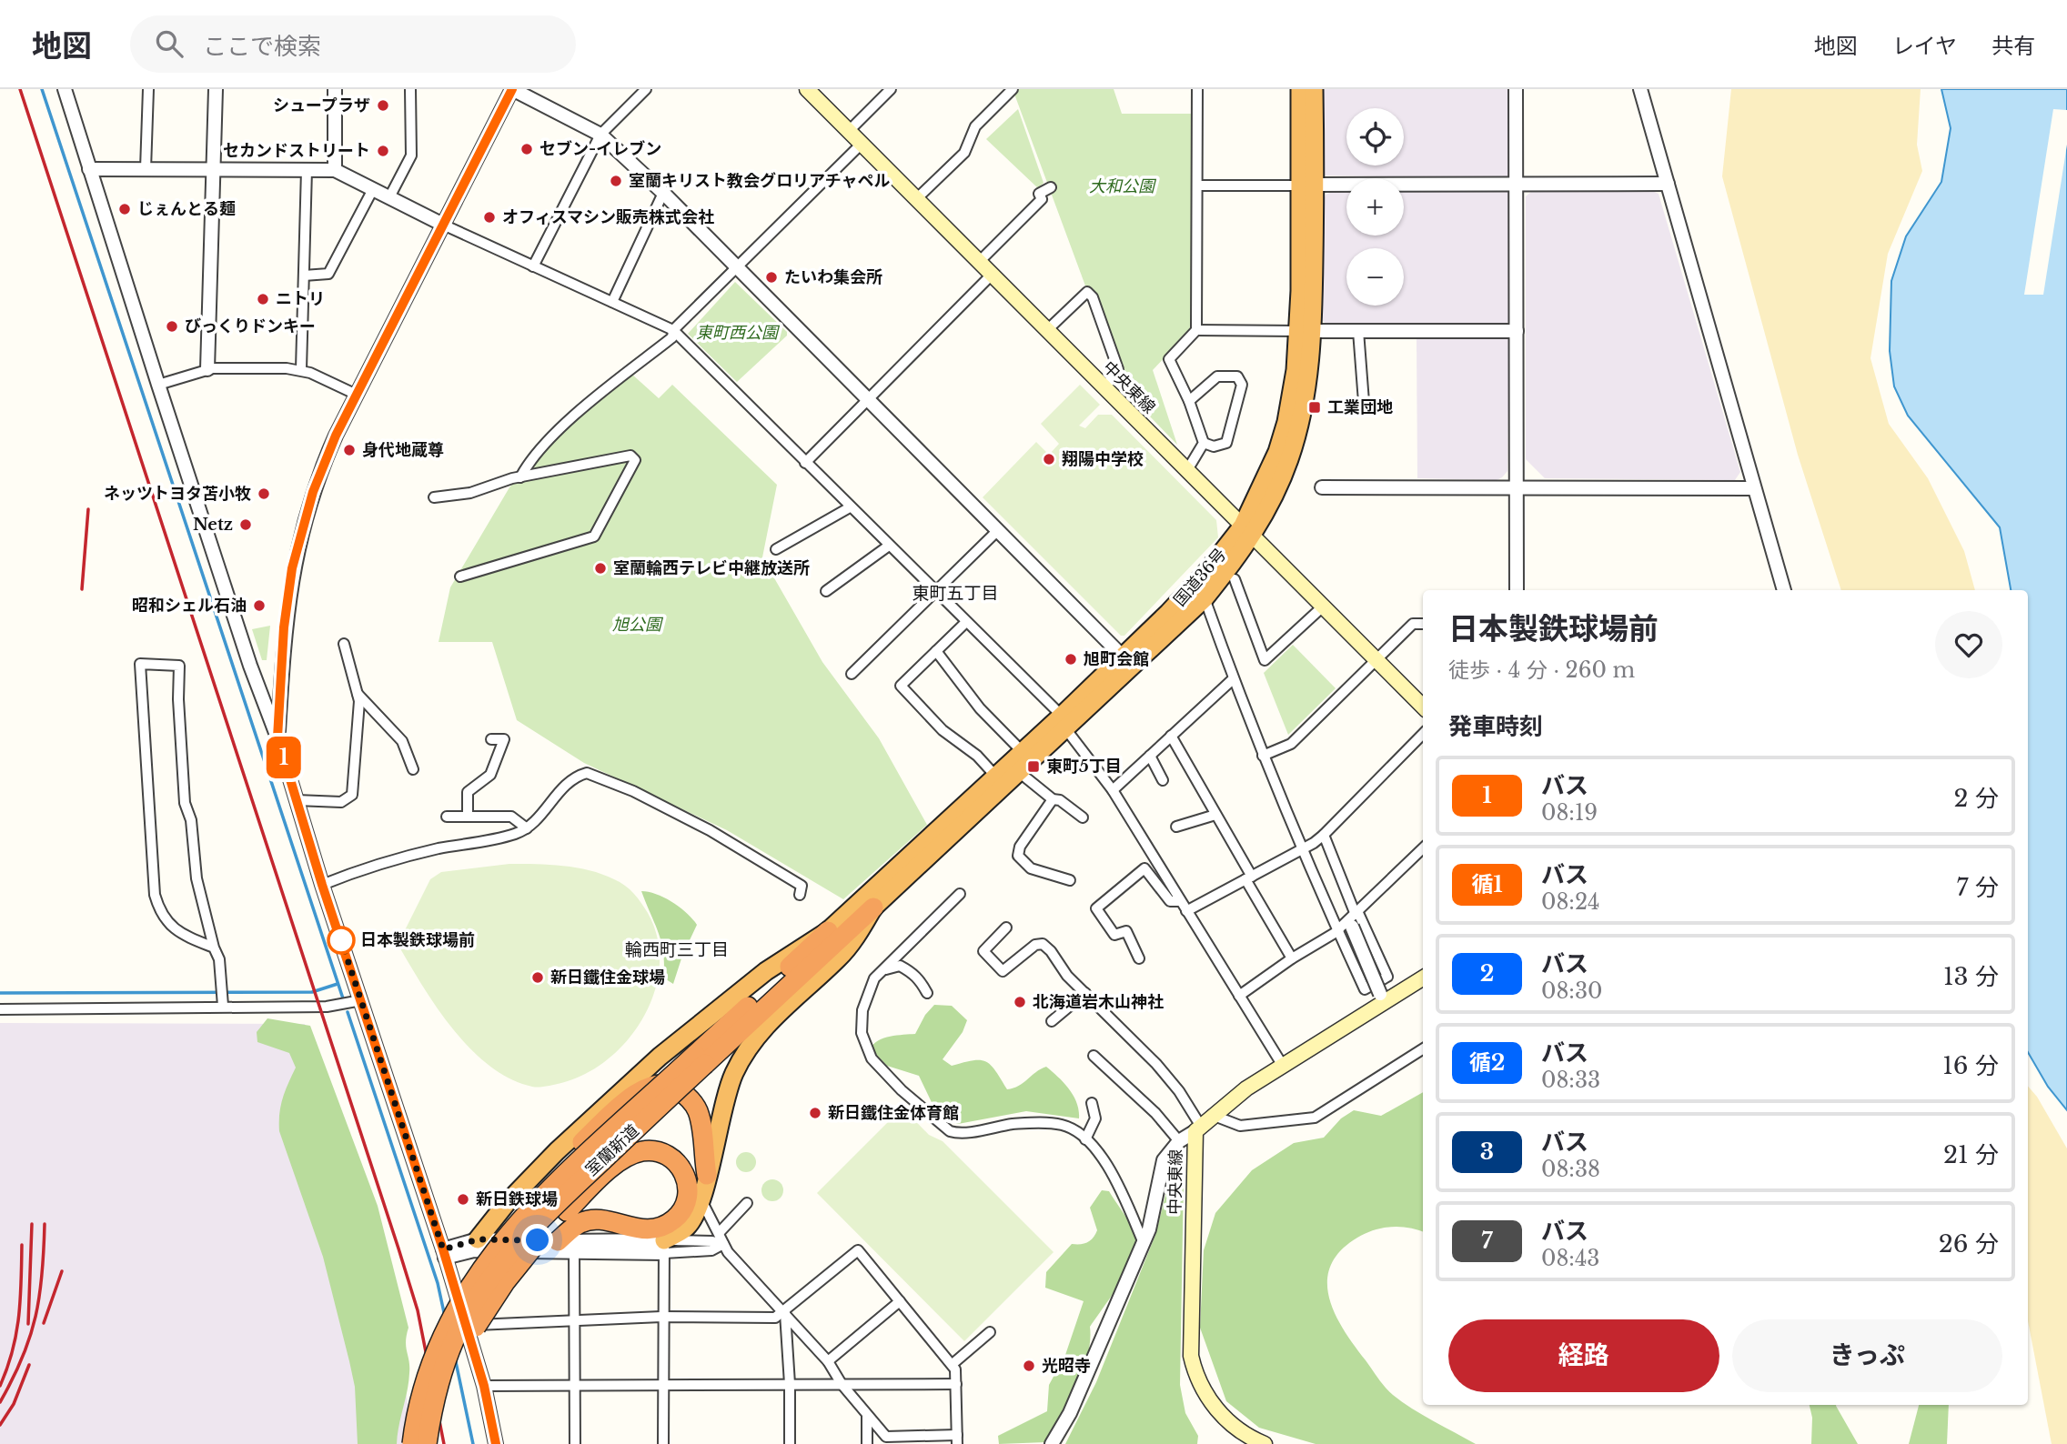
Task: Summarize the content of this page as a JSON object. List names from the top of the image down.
{
  "streets": {
    "highway": ["国道36号", "室蘭新道"],
    "main road": ["中央東線"]
  },
  "crossings": [
    ["中央東線", "国道36号"],
    ["国道36号", "室蘭新道"]
  ],
  "districts": ["東町五丁目", "輪西町三丁目"],
  "parks": ["大和公園", "東町西公園", "旭公園"],
  "places": {
    "other": [
      "シュープラザ",
      "セブン-イレブン",
      "セカンドストリート",
      "室蘭キリスト教会グロリアチャペル",
      "じぇんとる麺",
      "オフィスマシン販売株式会社",
      "たいわ集会所",
      "ニトリ",
      "びっくりドンキー",
      "身代地蔵尊",
      "翔陽中学校",
      "ネッツトヨタ苫小牧",
      "Netz",
      "室蘭輪西テレビ中継放送所",
      "昭和シェル石油",
      "旭町会館",
      "日本製鉄球場前",
      "新日鐵住金球場",
      "北海道岩木山神社",
      "新日鐵住金体育館",
      "新日鉄球場",
      "光昭寺"
    ],
    "transit": ["工業団地", "東町5丁目"]
  },
  "lines": ["bus line 1"],
  "page": {
    "header": "地図",
    "search": "ここで検索",
    "nav": ["地図", "レイヤ", "共有"],
    "on_map": "1",
    "map_buttons": ["+", "−"],
    "heading": [
      ["日本製鉄球場前", "徒歩 · 4 分 · 260 m"],
      "発車時刻"
    ],
    "list": [
      {
        "mark": "1",
        "name": "バス",
        "note": "08:19",
        "value": "2 分"
      },
      {
        "mark": "循1",
        "name": "バス",
        "note": "08:24",
        "value": "7 分"
      },
      {
        "mark": "2",
        "name": "バス",
        "note": "08:30",
        "value": "13 分"
      },
      {
        "mark": "循2",
        "name": "バス",
        "note": "08:33",
        "value": "16 分"
      },
      {
        "mark": "3",
        "name": "バス",
        "note": "08:38",
        "value": "21 分"
      },
      {
        "mark": "7",
        "name": "バス",
        "note": "08:43",
        "value": "26 分"
      }
    ],
    "buttons": ["経路", "きっぷ"]
  }
}
